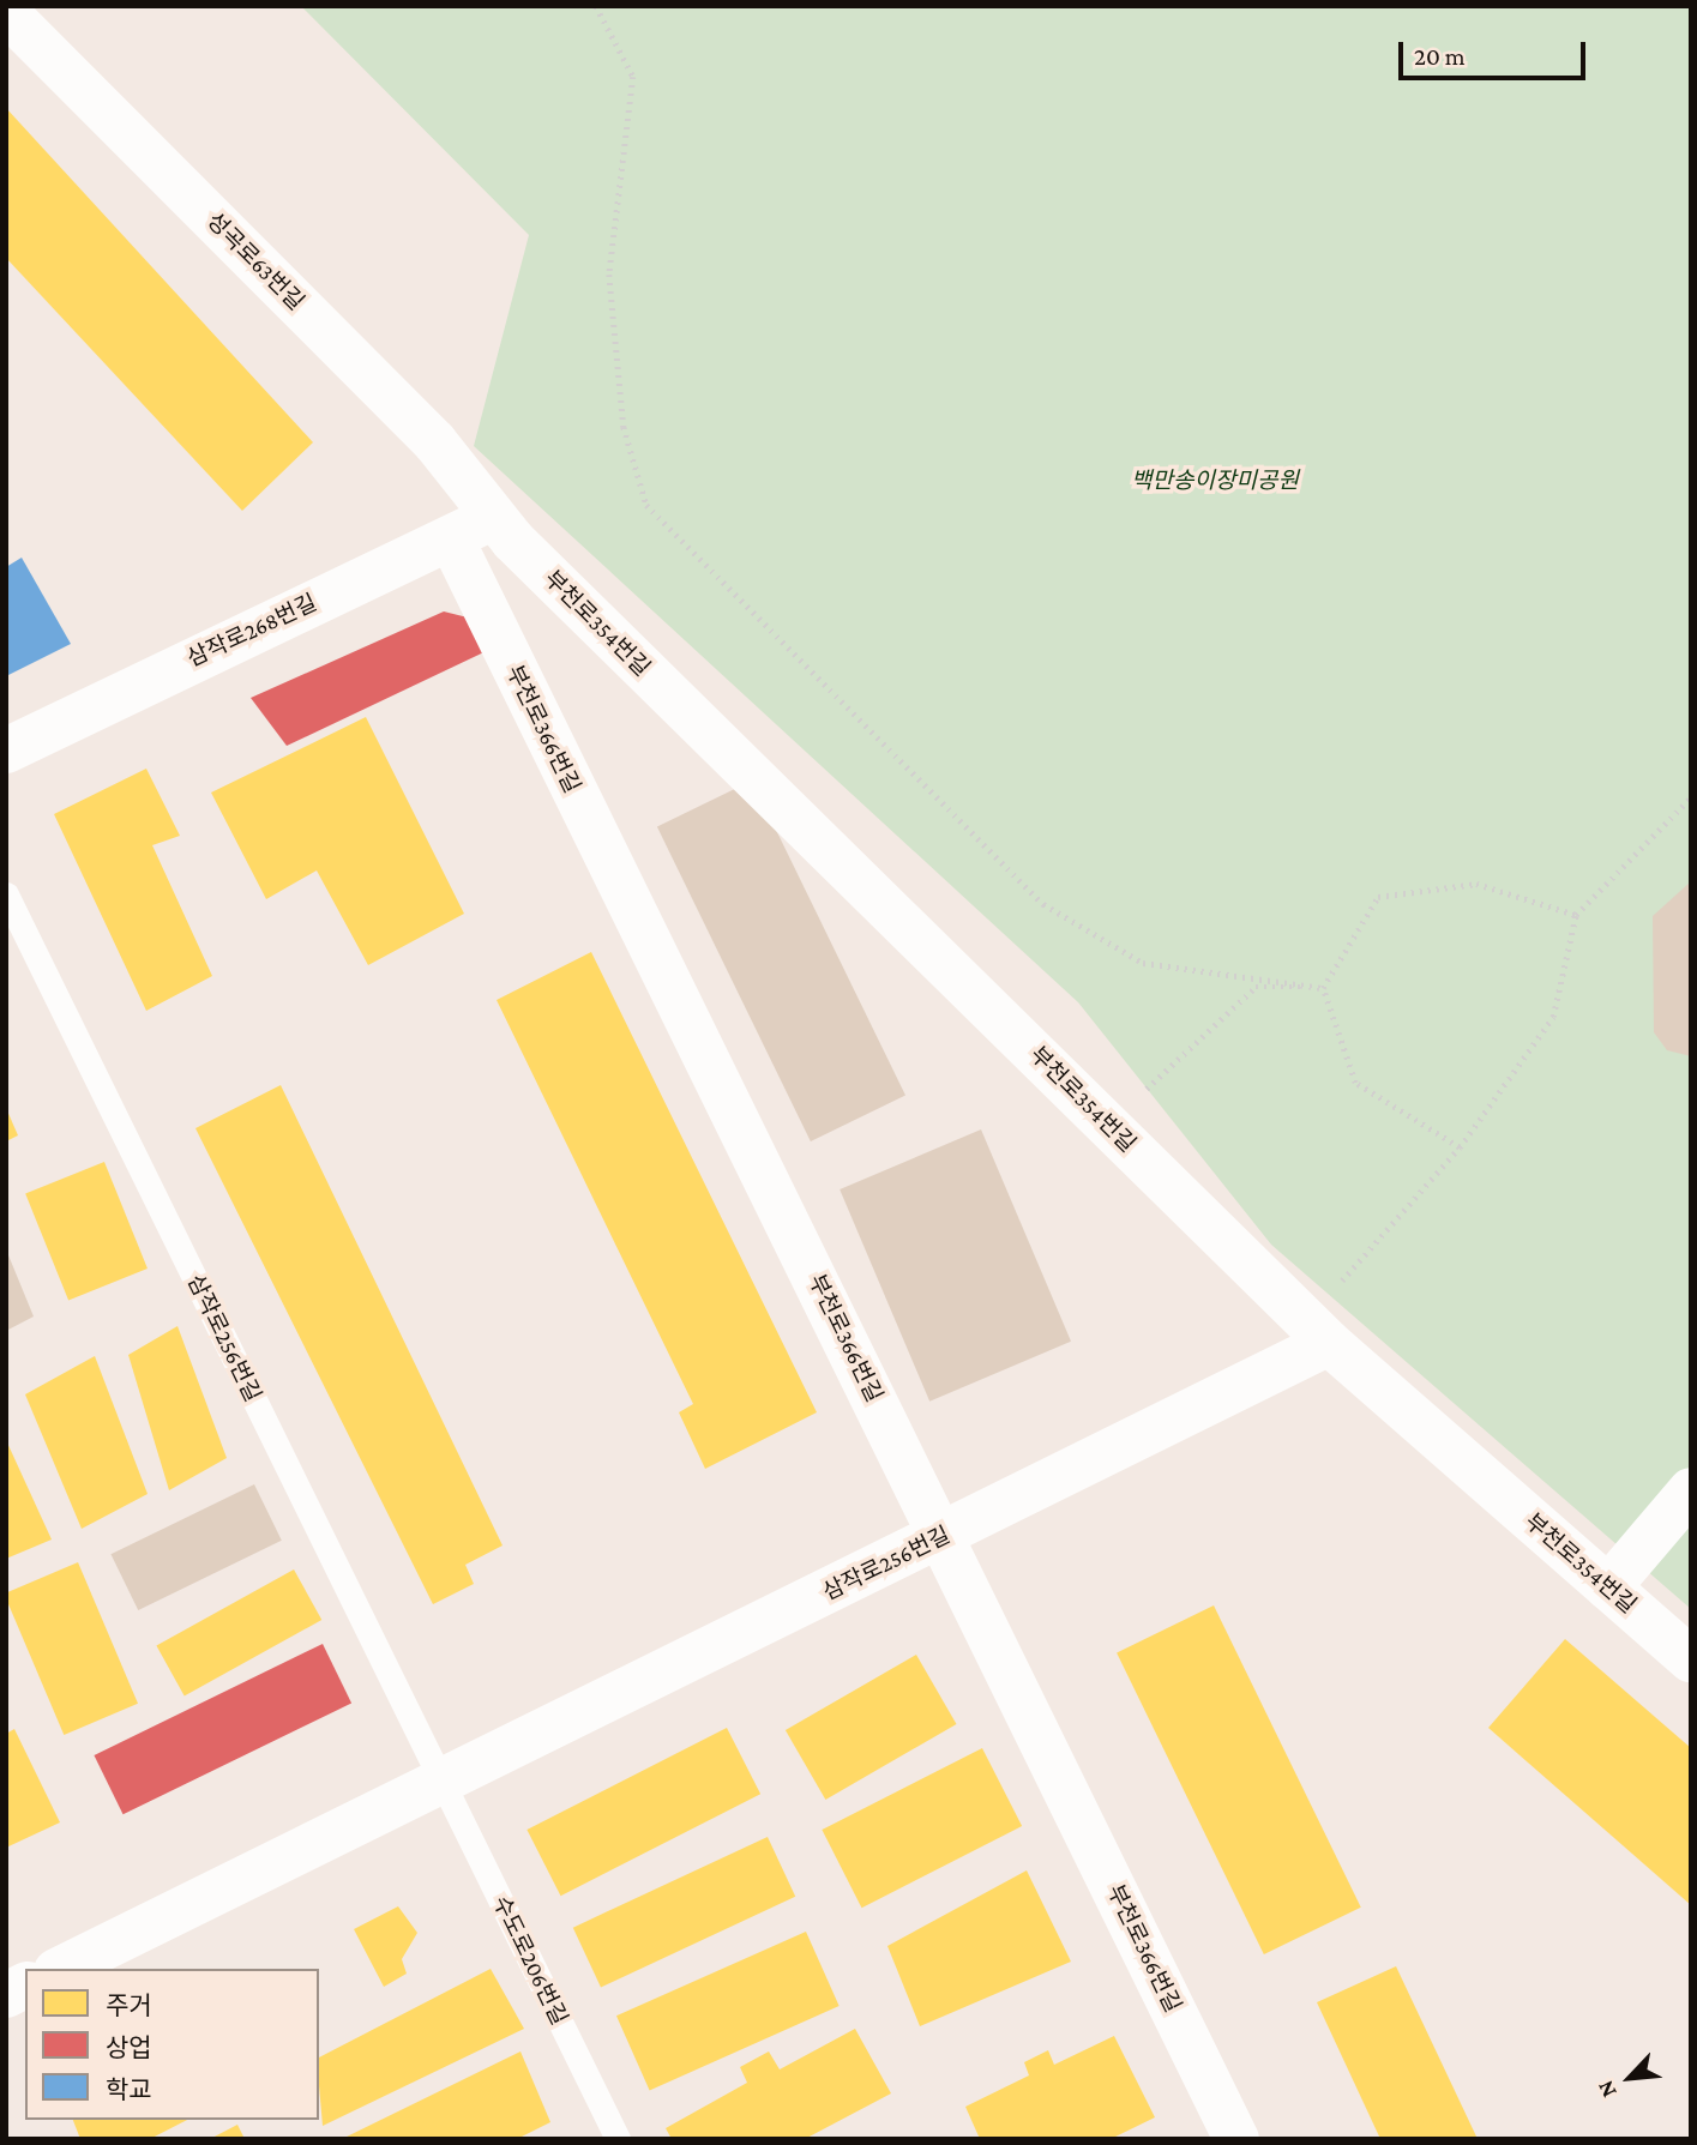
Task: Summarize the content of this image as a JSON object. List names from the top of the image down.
{
  "streets": {
    "street": [
      "성곡로63번길",
      "부천로354번길",
      "삼작로268번길",
      "부천로366번길",
      "삼작로256번길"
    ],
    "lane": ["수도로206번길"]
  },
  "crossings": [
    ["성곡로63번길", "부천로354번길"],
    ["성곡로63번길", "삼작로268번길"],
    ["부천로354번길", "삼작로268번길"],
    ["부천로354번길", "삼작로256번길"],
    ["삼작로268번길", "부천로366번길"],
    ["부천로366번길", "삼작로256번길"],
    ["삼작로256번길", "수도로206번길"]
  ],
  "parks": ["백만송이장미공원"],
  "legend": ["주거", "상업", "학교"],
  "scale_bar": "20 m",
  "north": "bottom left"
}
